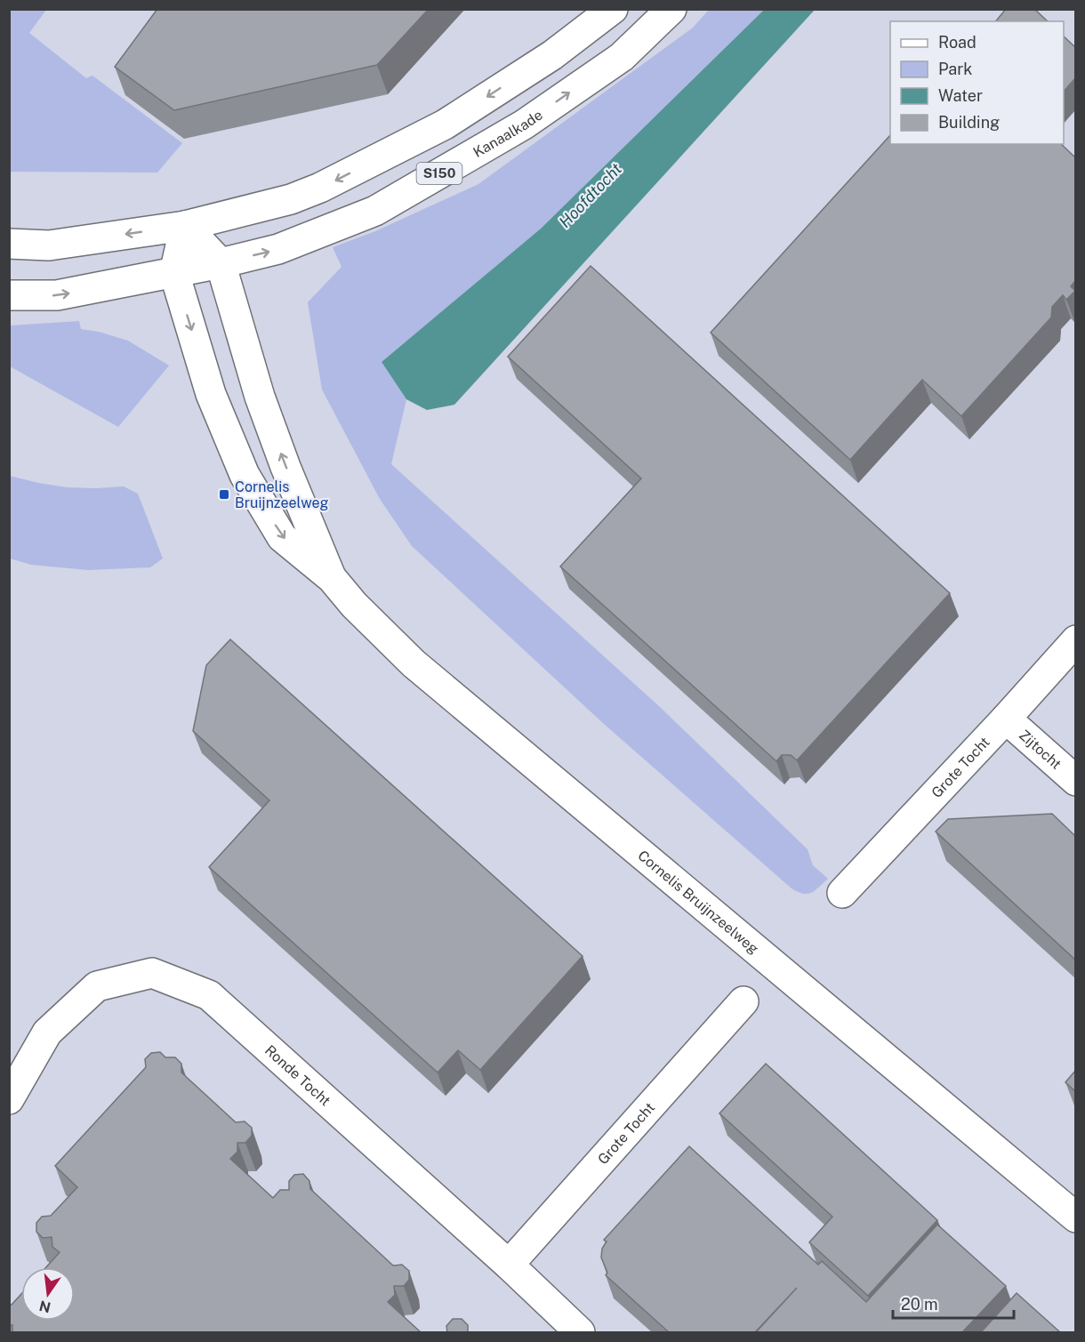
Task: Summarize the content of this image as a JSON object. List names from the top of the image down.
{
  "streets": {
    "main road": [
      "Kanaalkade",
      "S150",
      "Zijtocht",
      "Grote Tocht",
      "Cornelis Bruijnzeelweg",
      "Ronde Tocht"
    ]
  },
  "crossings": [
    ["Kanaalkade", "S150"],
    ["Kanaalkade", "Cornelis Bruijnzeelweg"],
    ["S150", "Cornelis Bruijnzeelweg"],
    ["Zijtocht", "Grote Tocht"],
    ["Grote Tocht", "Ronde Tocht"]
  ],
  "water": ["Hoofdtocht"],
  "places": {
    "transit": ["Cornelis Bruijnzeelweg"]
  },
  "legend": [
    "Road",
    "Park",
    "Water",
    "Building"
  ],
  "scale_bar": "20 m",
  "north": "bottom"
}
